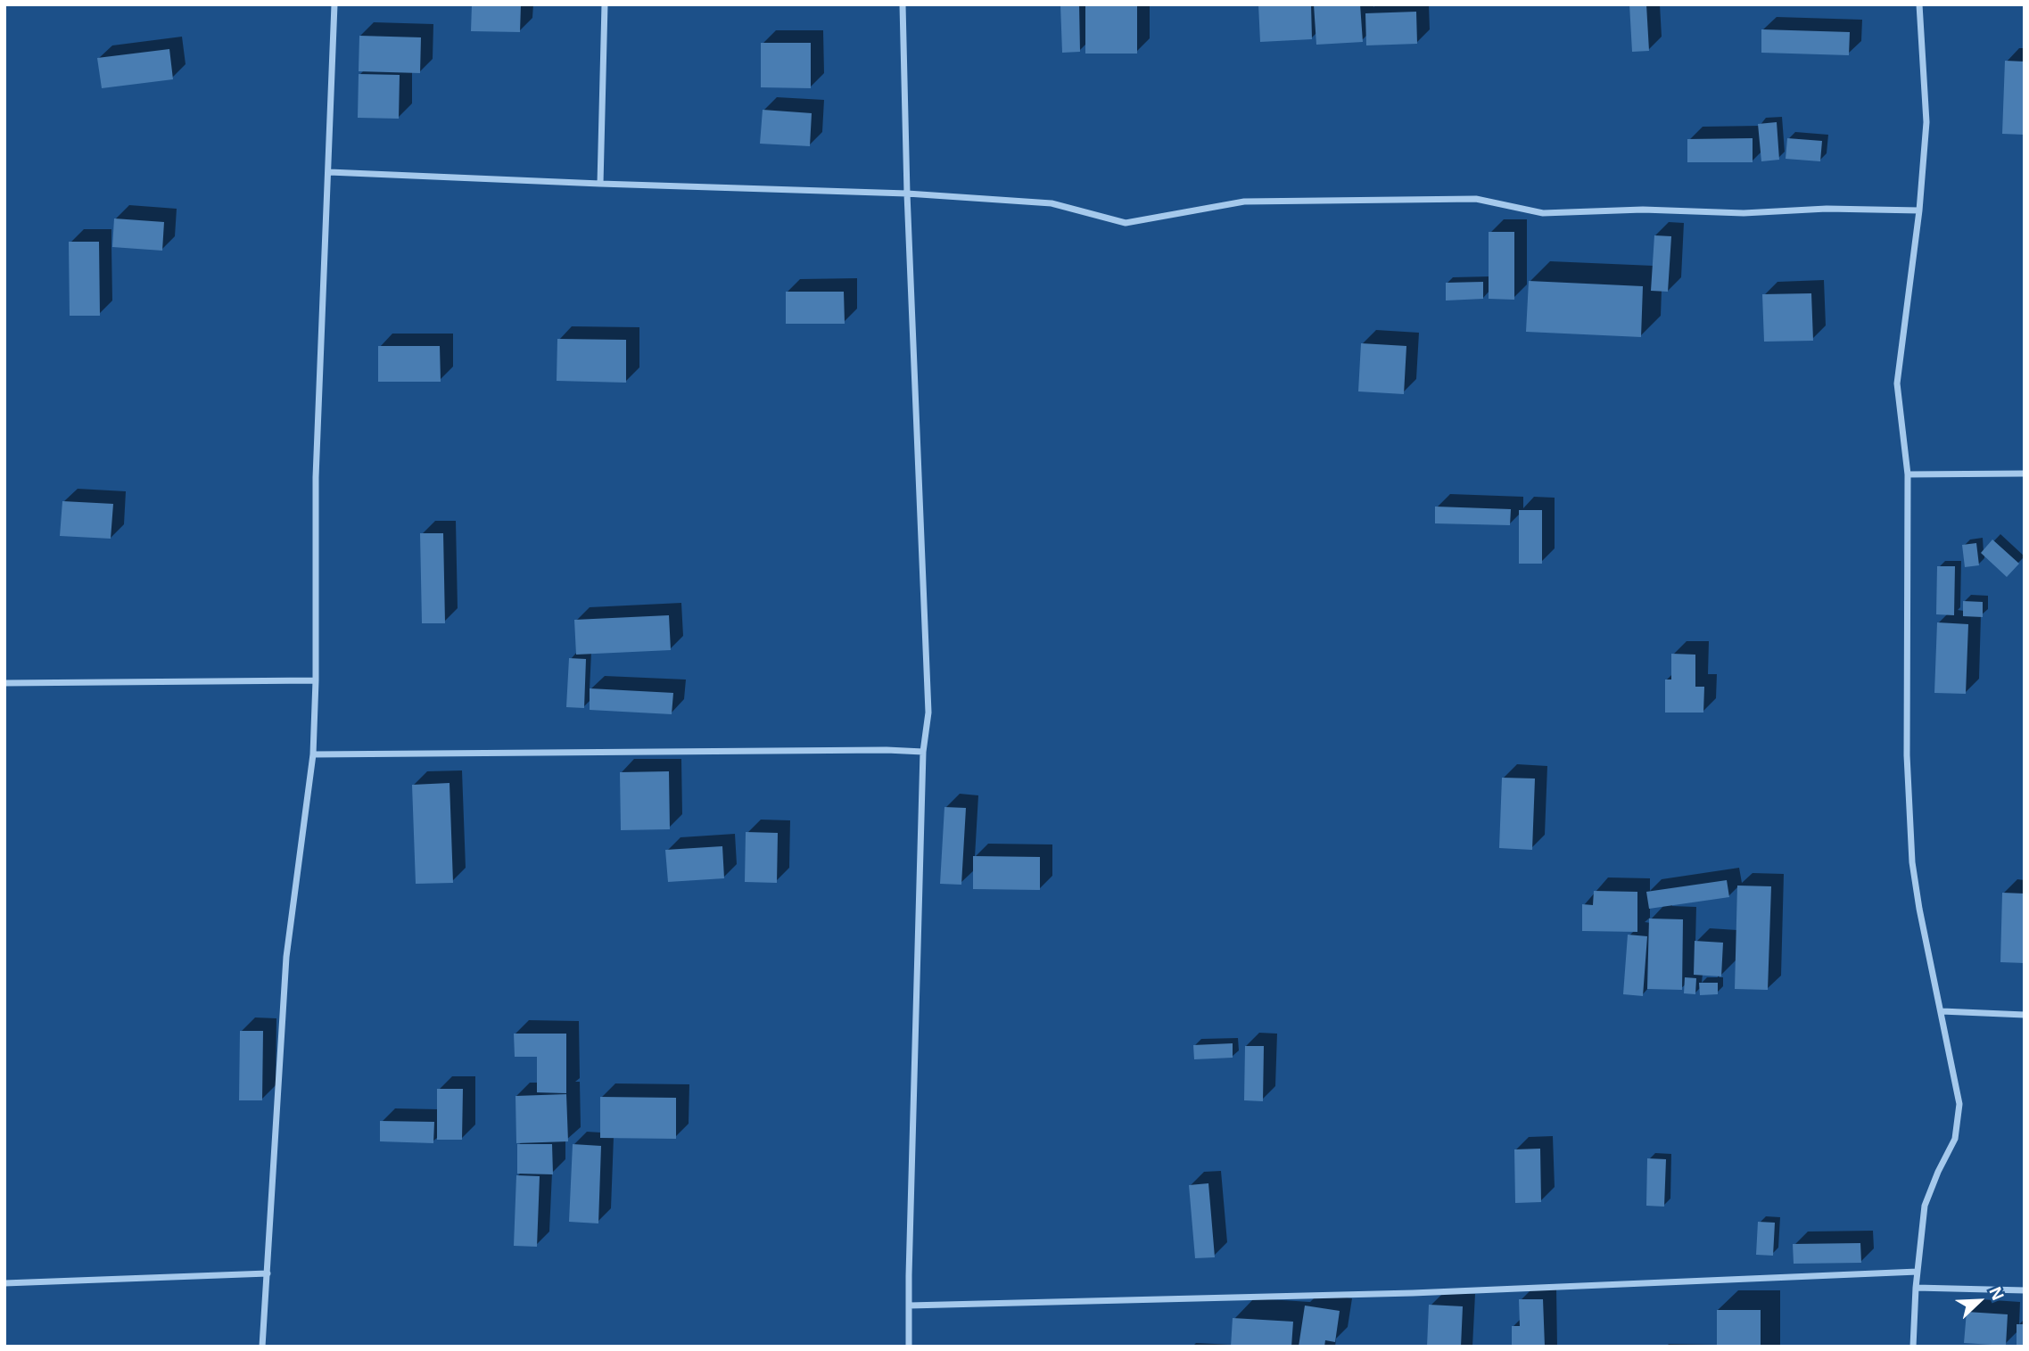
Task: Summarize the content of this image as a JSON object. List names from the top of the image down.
{
  "north": "top right"
}
